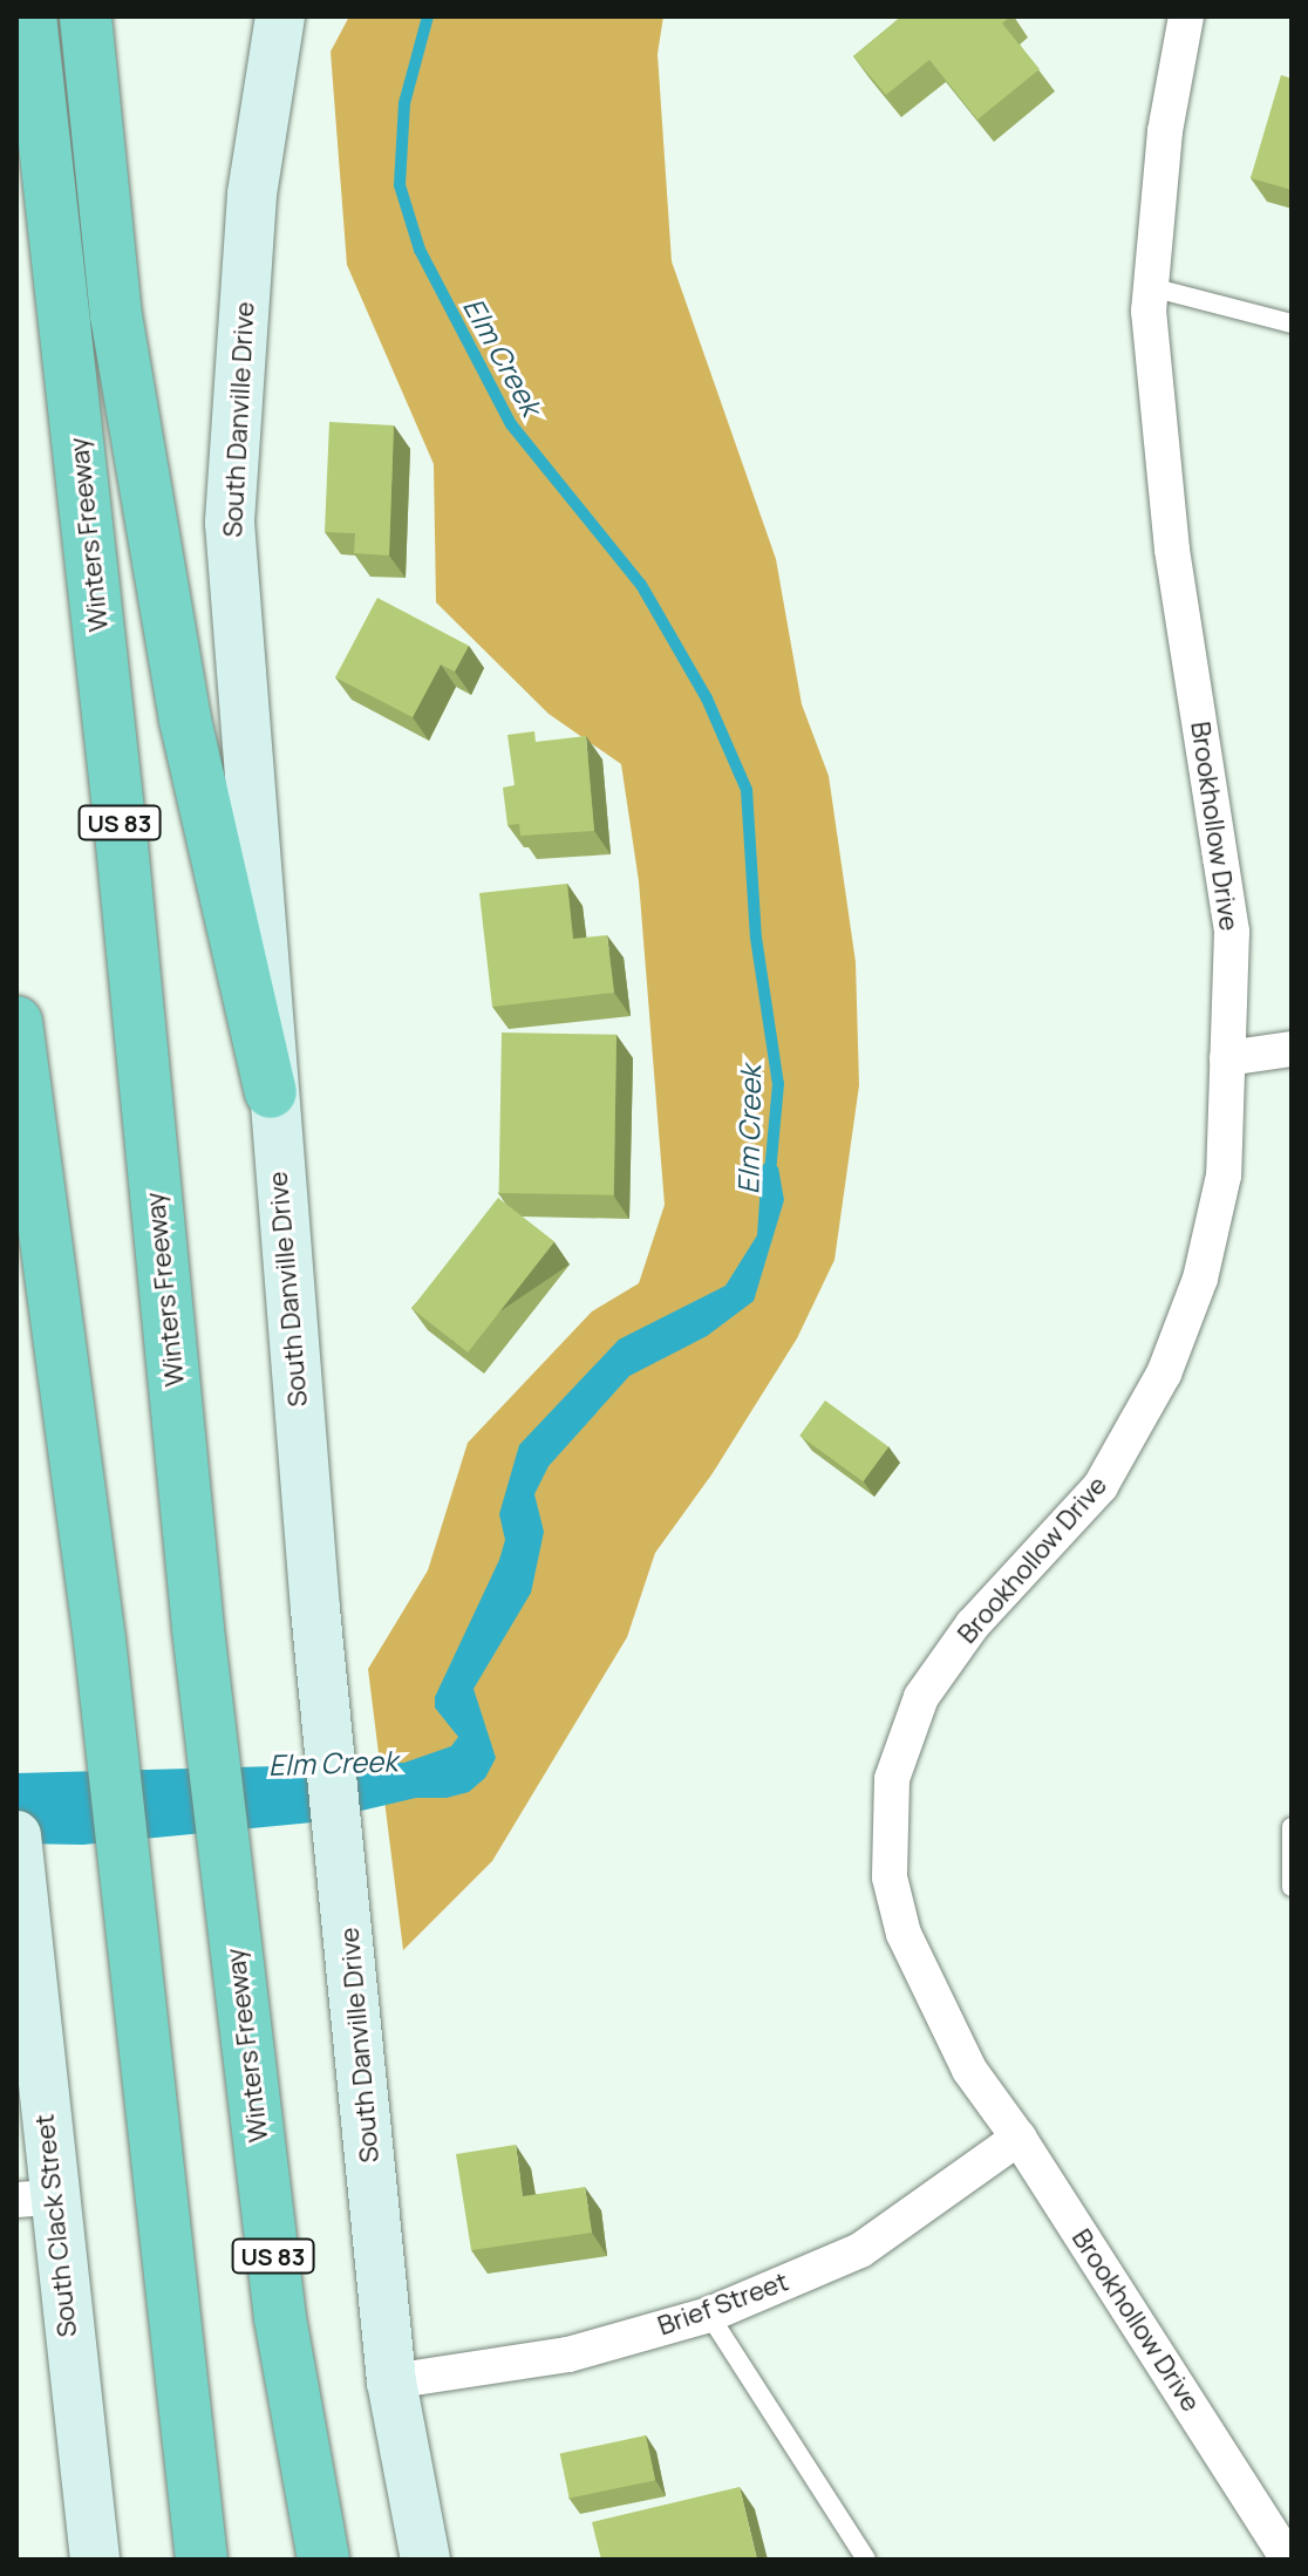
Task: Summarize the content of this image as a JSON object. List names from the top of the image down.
{
  "streets": {
    "highway": ["Winters Freeway", "US 83"],
    "main road": ["South Danville Drive", "South Clack Street"],
    "street": ["Brookhollow Drive", "Brief Street"]
  },
  "crossings": [
    ["South Danville Drive", "Brief Street"],
    ["Brookhollow Drive", "Brief Street"]
  ],
  "water": ["Elm Creek"]
}
